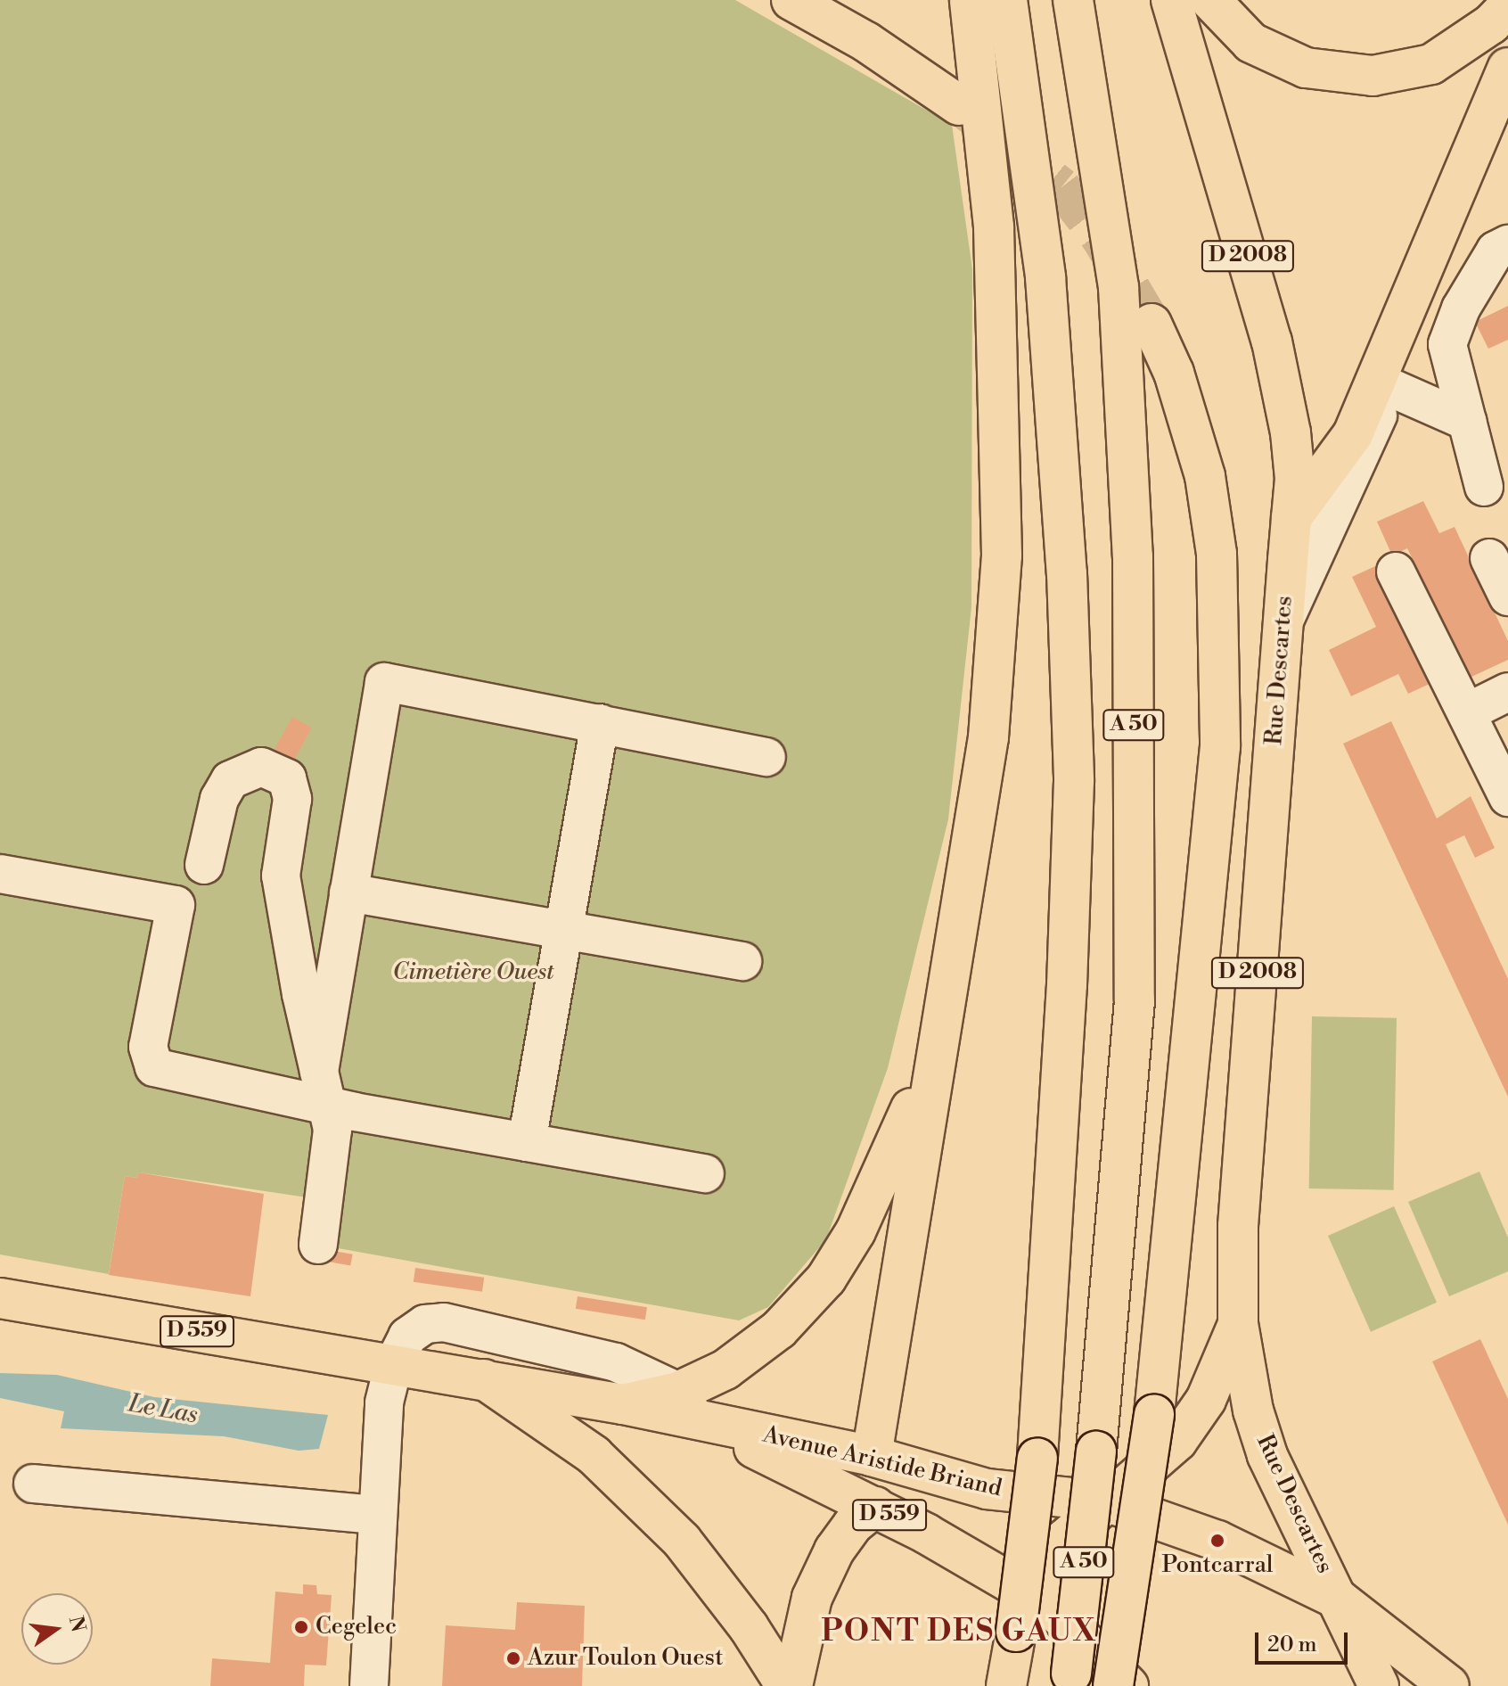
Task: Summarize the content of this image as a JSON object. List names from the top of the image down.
{
  "streets": {
    "main road": [
      "D 2008",
      "Rue Descartes",
      "A 50",
      "D 559",
      "Avenue Aristide Briand"
    ]
  },
  "crossings": [
    ["D 2008", "Rue Descartes"],
    ["Rue Descartes", "Avenue Aristide Briand"],
    ["D 559", "Avenue Aristide Briand"]
  ],
  "districts": ["PONT DES GAUX"],
  "water": ["Le Las"],
  "parks": ["Cimetière Ouest"],
  "places": ["Pontcarral", "Cegelec", "Azur Toulon Ouest"],
  "scale_bar": "20 m",
  "north": "right"
}
